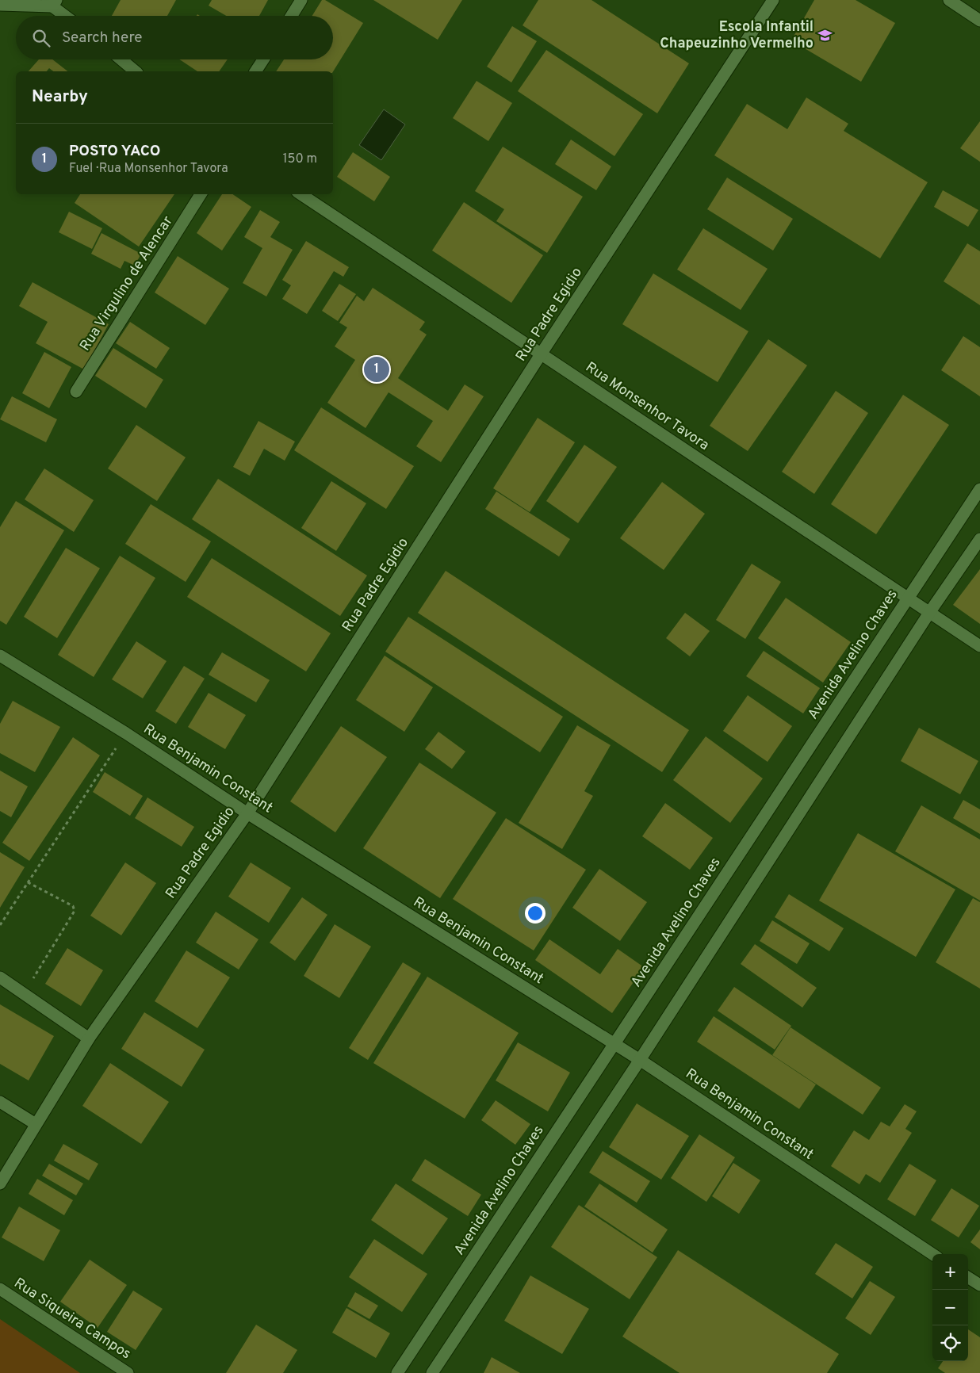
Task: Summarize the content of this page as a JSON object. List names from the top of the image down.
{
  "streets": {
    "street": [
      "Rua Virgulino de Alencar",
      "Rua Padre Egidio",
      "Rua Monsenhor Tavora",
      "Avenida Avelino Chaves",
      "Rua Benjamin Constant",
      "Rua Siqueira Campos"
    ]
  },
  "crossings": [
    ["Rua Padre Egidio", "Rua Monsenhor Tavora"],
    ["Rua Padre Egidio", "Rua Benjamin Constant"],
    ["Rua Monsenhor Tavora", "Avenida Avelino Chaves"],
    ["Avenida Avelino Chaves", "Rua Benjamin Constant"]
  ],
  "places": {
    "school or university": ["Escola Infantil Chapeuzinho Vermelho"]
  },
  "page": {
    "search": "Search here",
    "heading": "Nearby",
    "list": [
      {
        "mark": "1",
        "name": "POSTO YACO",
        "note": "Fuel · Rua Monsenhor Tavora",
        "value": "150 m"
      }
    ],
    "pins": "1",
    "map_buttons": ["+", "−"]
  }
}
